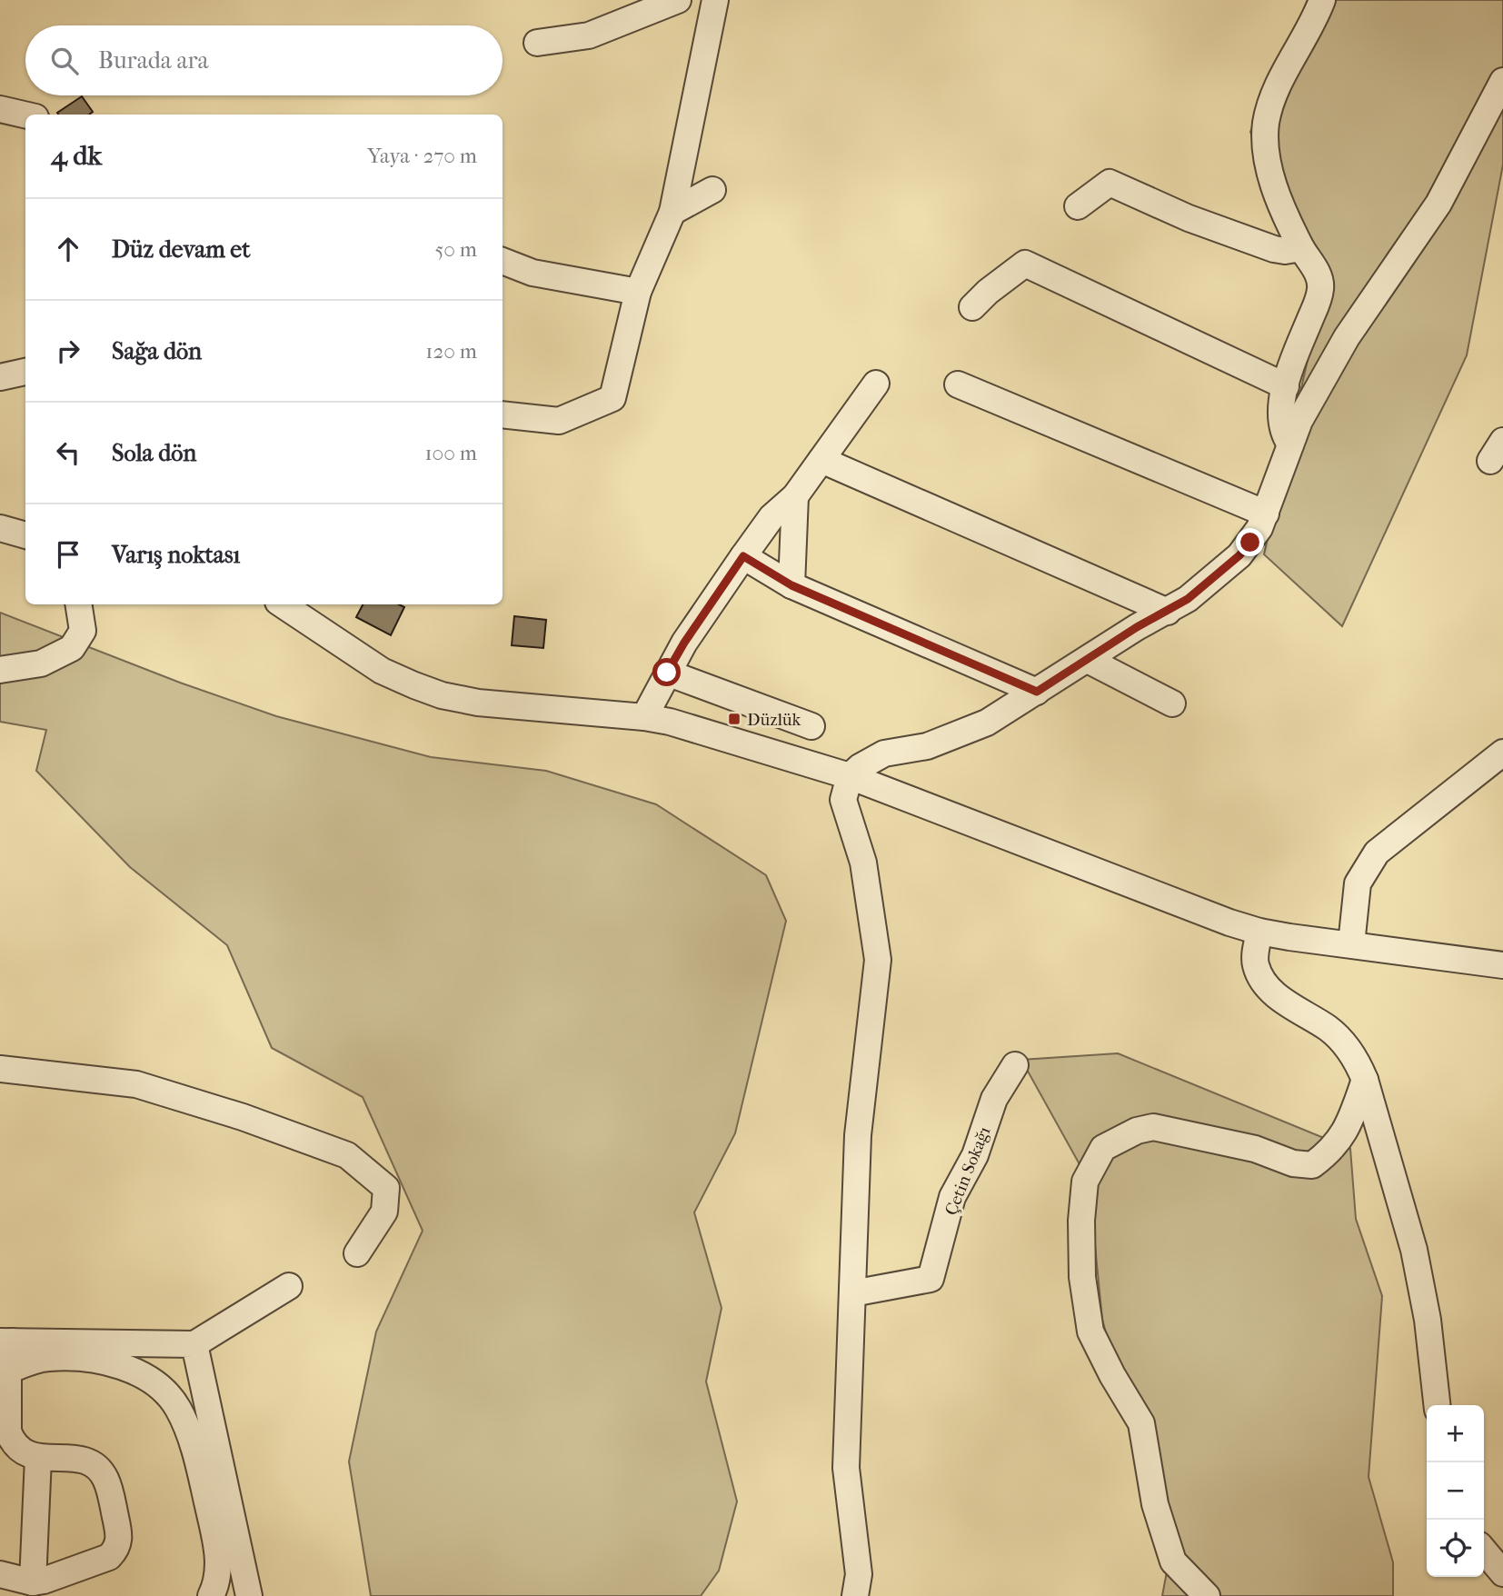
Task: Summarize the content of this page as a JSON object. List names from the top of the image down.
{
  "streets": {
    "street": ["Çetin Sokağı"]
  },
  "places": {
    "transit": ["Düzlük"]
  },
  "page": {
    "search": "Burada ara",
    "heading": ["4 dk", "Yaya · 270 m"],
    "list": [
      ["Düz devam et", "50 m"],
      ["Sağa dön", "120 m"],
      ["Sola dön", "100 m"],
      "Varış noktası"
    ],
    "map_buttons": ["+", "−"]
  }
}
